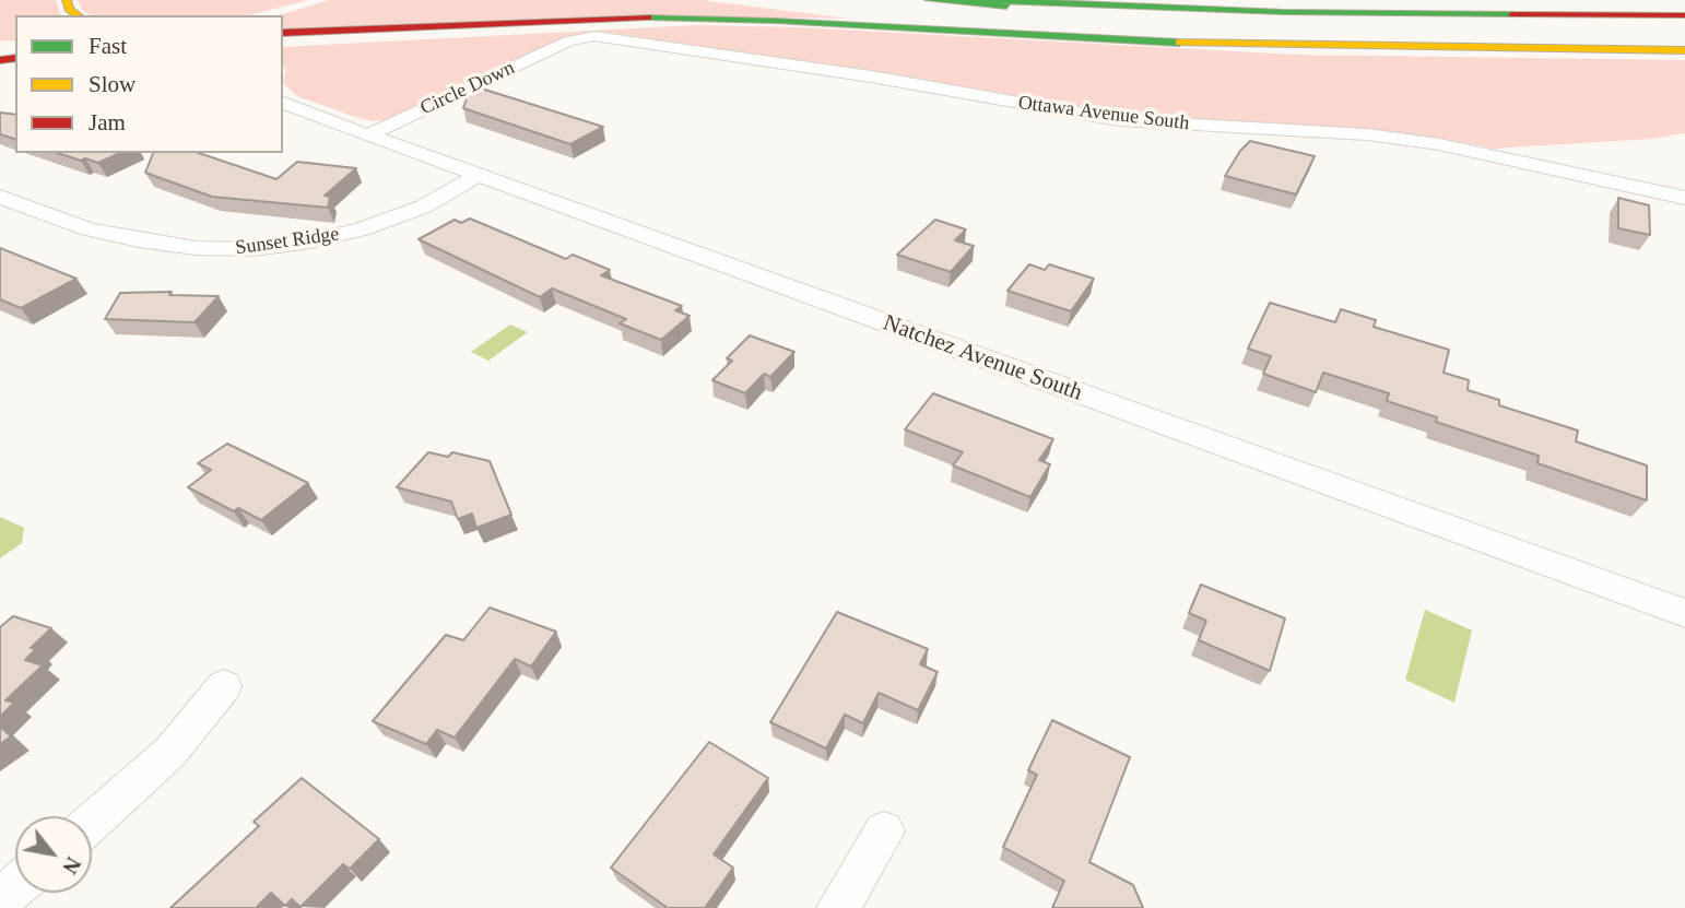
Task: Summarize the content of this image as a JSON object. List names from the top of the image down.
{
  "streets": {
    "street": [
      "Circle Down",
      "Ottawa Avenue South",
      "Sunset Ridge",
      "Natchez Avenue South"
    ]
  },
  "crossings": [
    ["Circle Down", "Ottawa Avenue South"],
    ["Circle Down", "Natchez Avenue South"],
    ["Sunset Ridge", "Natchez Avenue South"]
  ],
  "legend": ["Fast", "Slow", "Jam"],
  "north": "bottom right"
}
